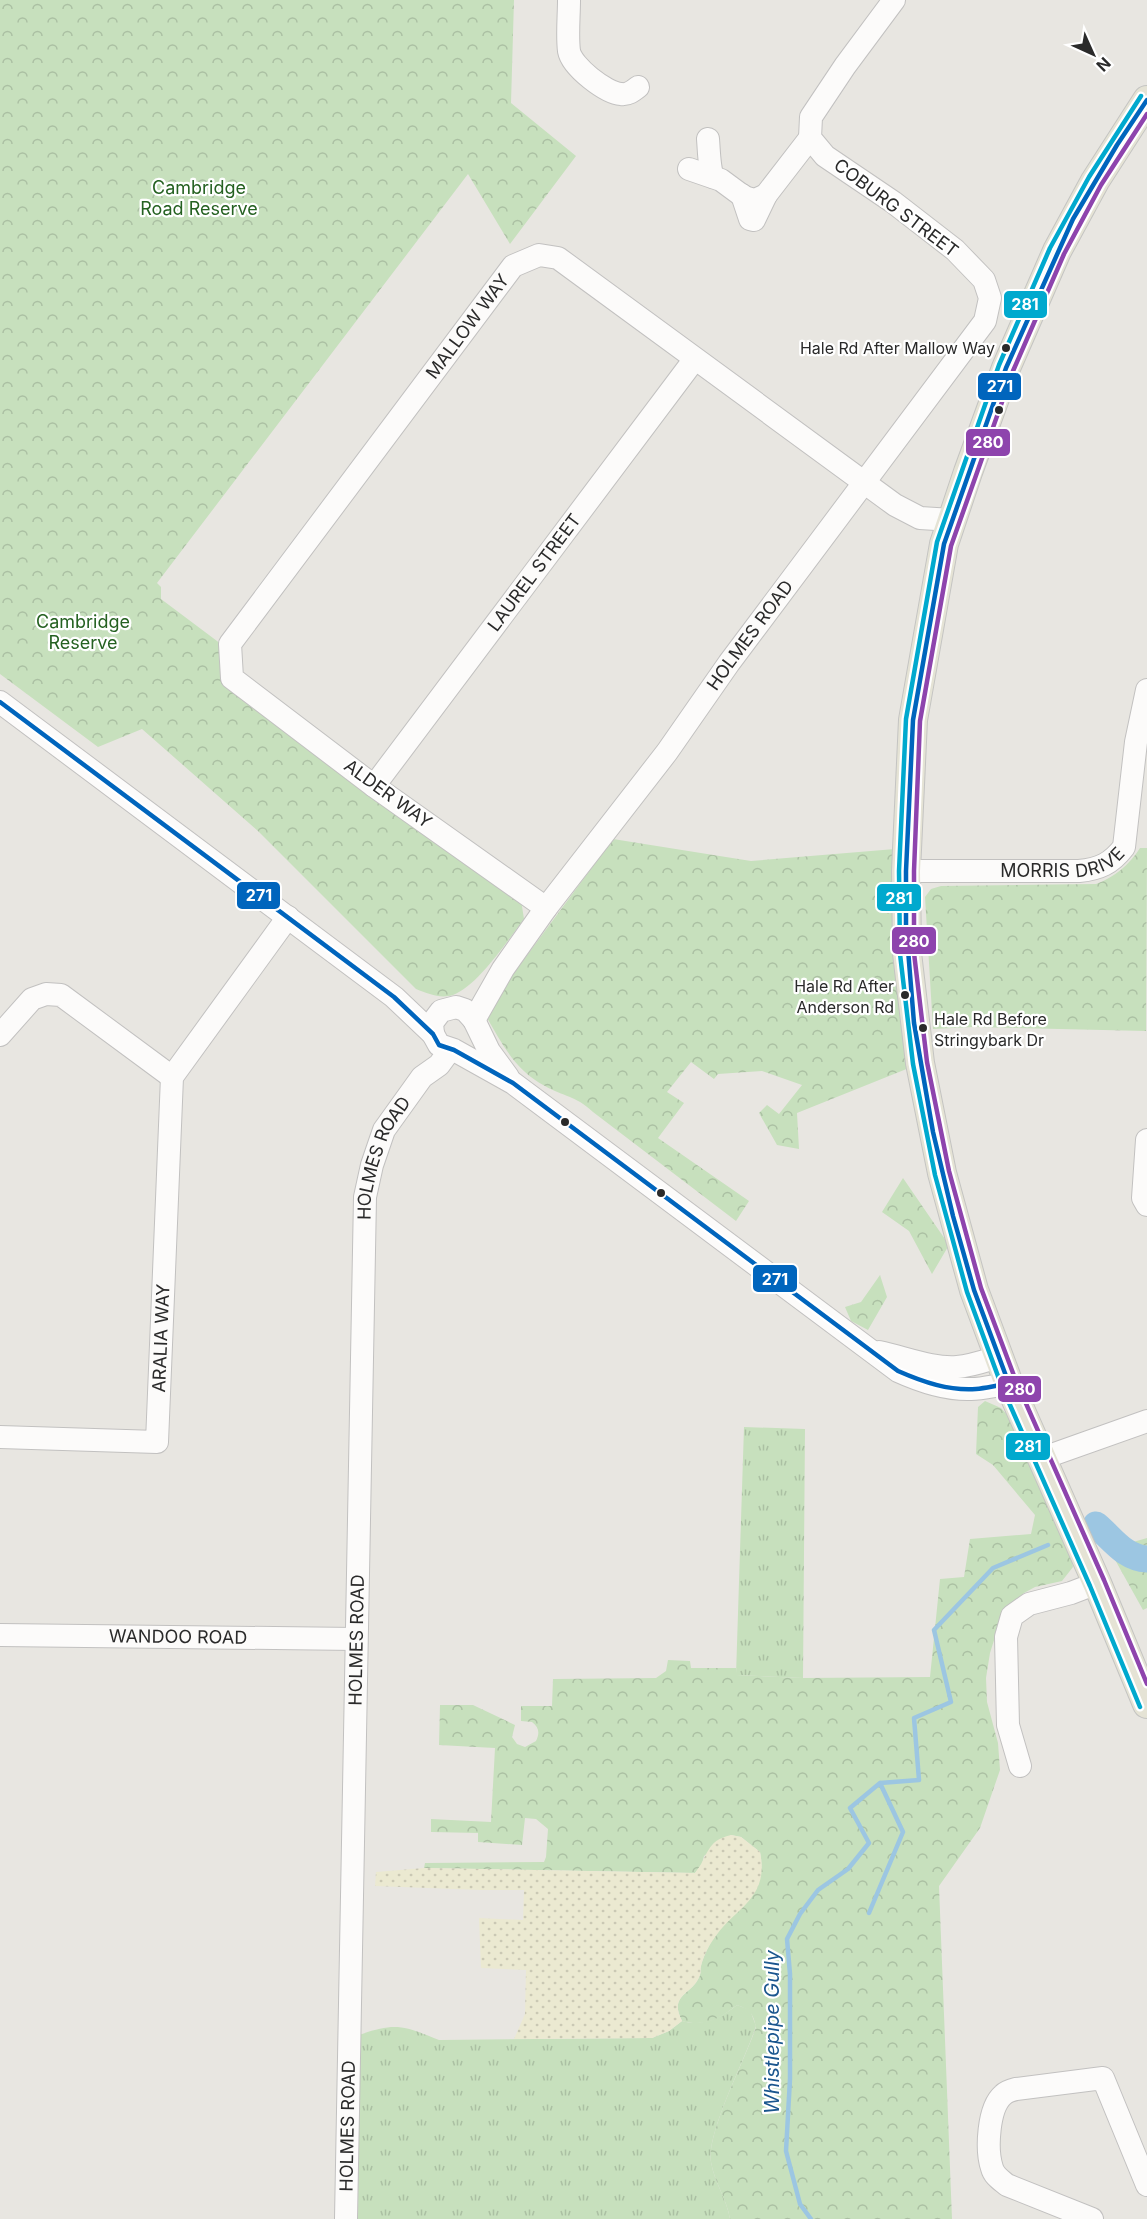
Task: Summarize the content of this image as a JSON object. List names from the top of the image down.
{
  "streets": {
    "street": [
      "COBURG STREET",
      "MALLOW WAY",
      "LAUREL STREET",
      "HOLMES ROAD",
      "ALDER WAY",
      "MORRIS DRIVE",
      "ARALIA WAY",
      "WANDOO ROAD"
    ]
  },
  "crossings": [
    ["COBURG STREET", "HOLMES ROAD"],
    ["MALLOW WAY", "LAUREL STREET"],
    ["MALLOW WAY", "HOLMES ROAD"],
    ["MALLOW WAY", "ALDER WAY"],
    ["LAUREL STREET", "ALDER WAY"],
    ["HOLMES ROAD", "ALDER WAY"],
    ["HOLMES ROAD", "WANDOO ROAD"]
  ],
  "water": ["Whistlepipe Gully"],
  "parks": ["Cambridge Road Reserve", "Cambridge Reserve"],
  "places": ["Hale Rd After Mallow Way", "Hale Rd After Anderson Rd", "Hale Rd Before Stringybark Dr"],
  "lines": ["transit line 281", "transit line 271", "transit line 280"],
  "north": "bottom right"
}
